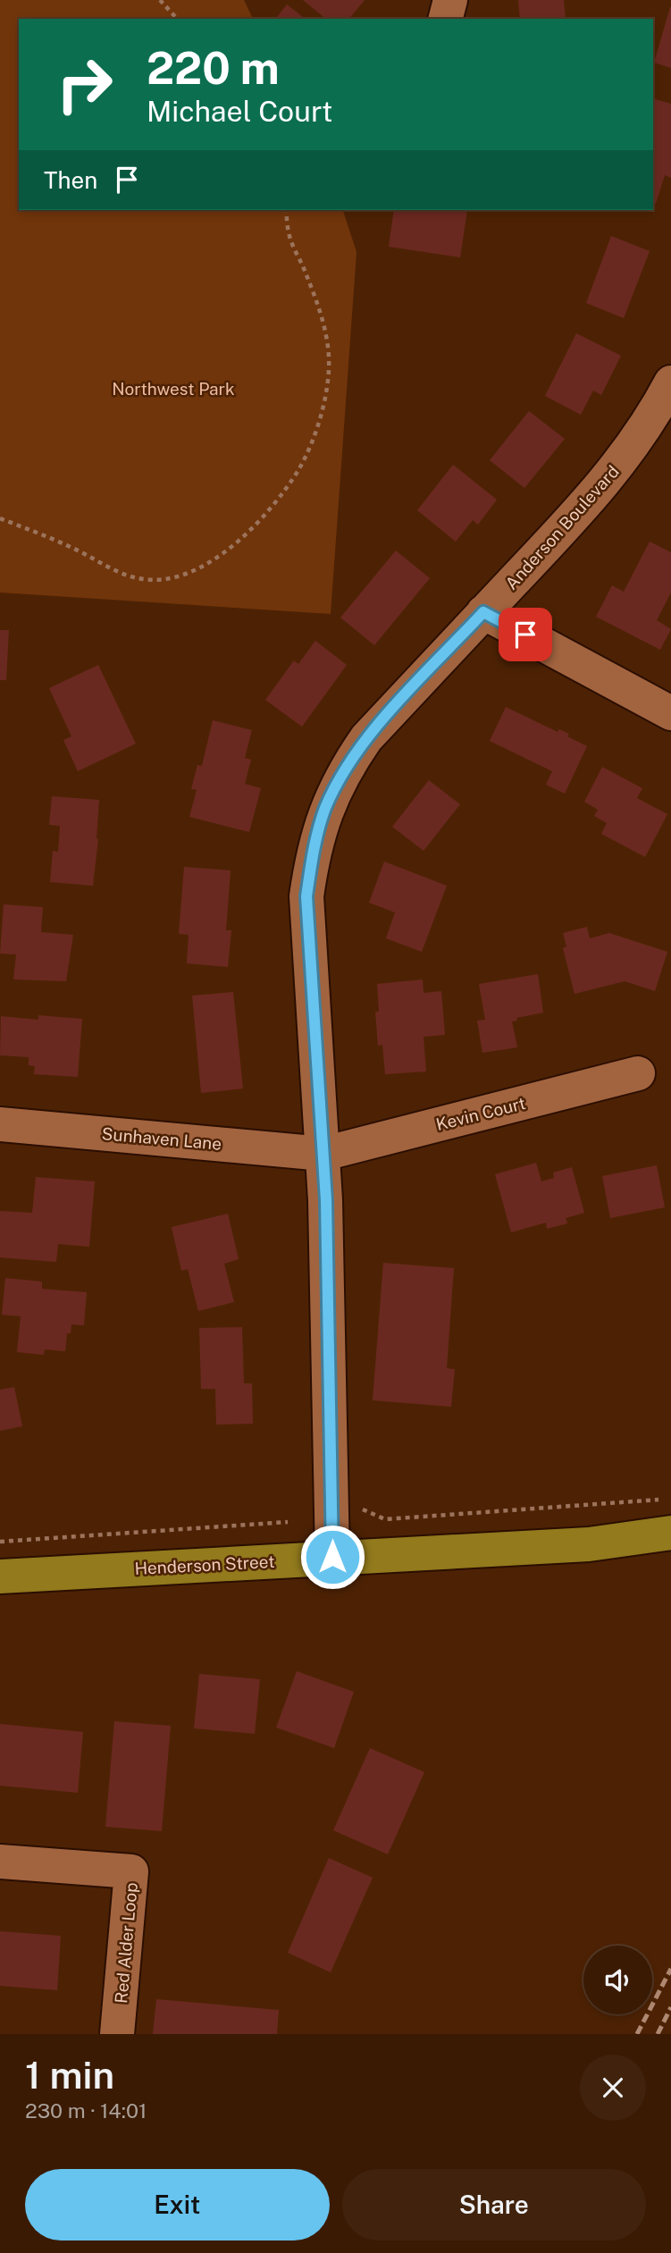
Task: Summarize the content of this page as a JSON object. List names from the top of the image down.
{
  "streets": {
    "main road": ["Henderson Street"],
    "street": [
      "Anderson Boulevard",
      "Kevin Court",
      "Sunhaven Lane",
      "Red Alder Loop"
    ]
  },
  "crossings": [
    ["Anderson Boulevard", "Kevin Court"],
    ["Anderson Boulevard", "Sunhaven Lane"],
    ["Anderson Boulevard", "Henderson Street"],
    ["Kevin Court", "Sunhaven Lane"]
  ],
  "parks": ["Northwest Park"],
  "page": {
    "turn": ["220 m", "Michael Court"],
    "then": "Then",
    "heading": ["1 min", "230 m · 14:01"],
    "buttons": ["Exit", "Share"]
  }
}
